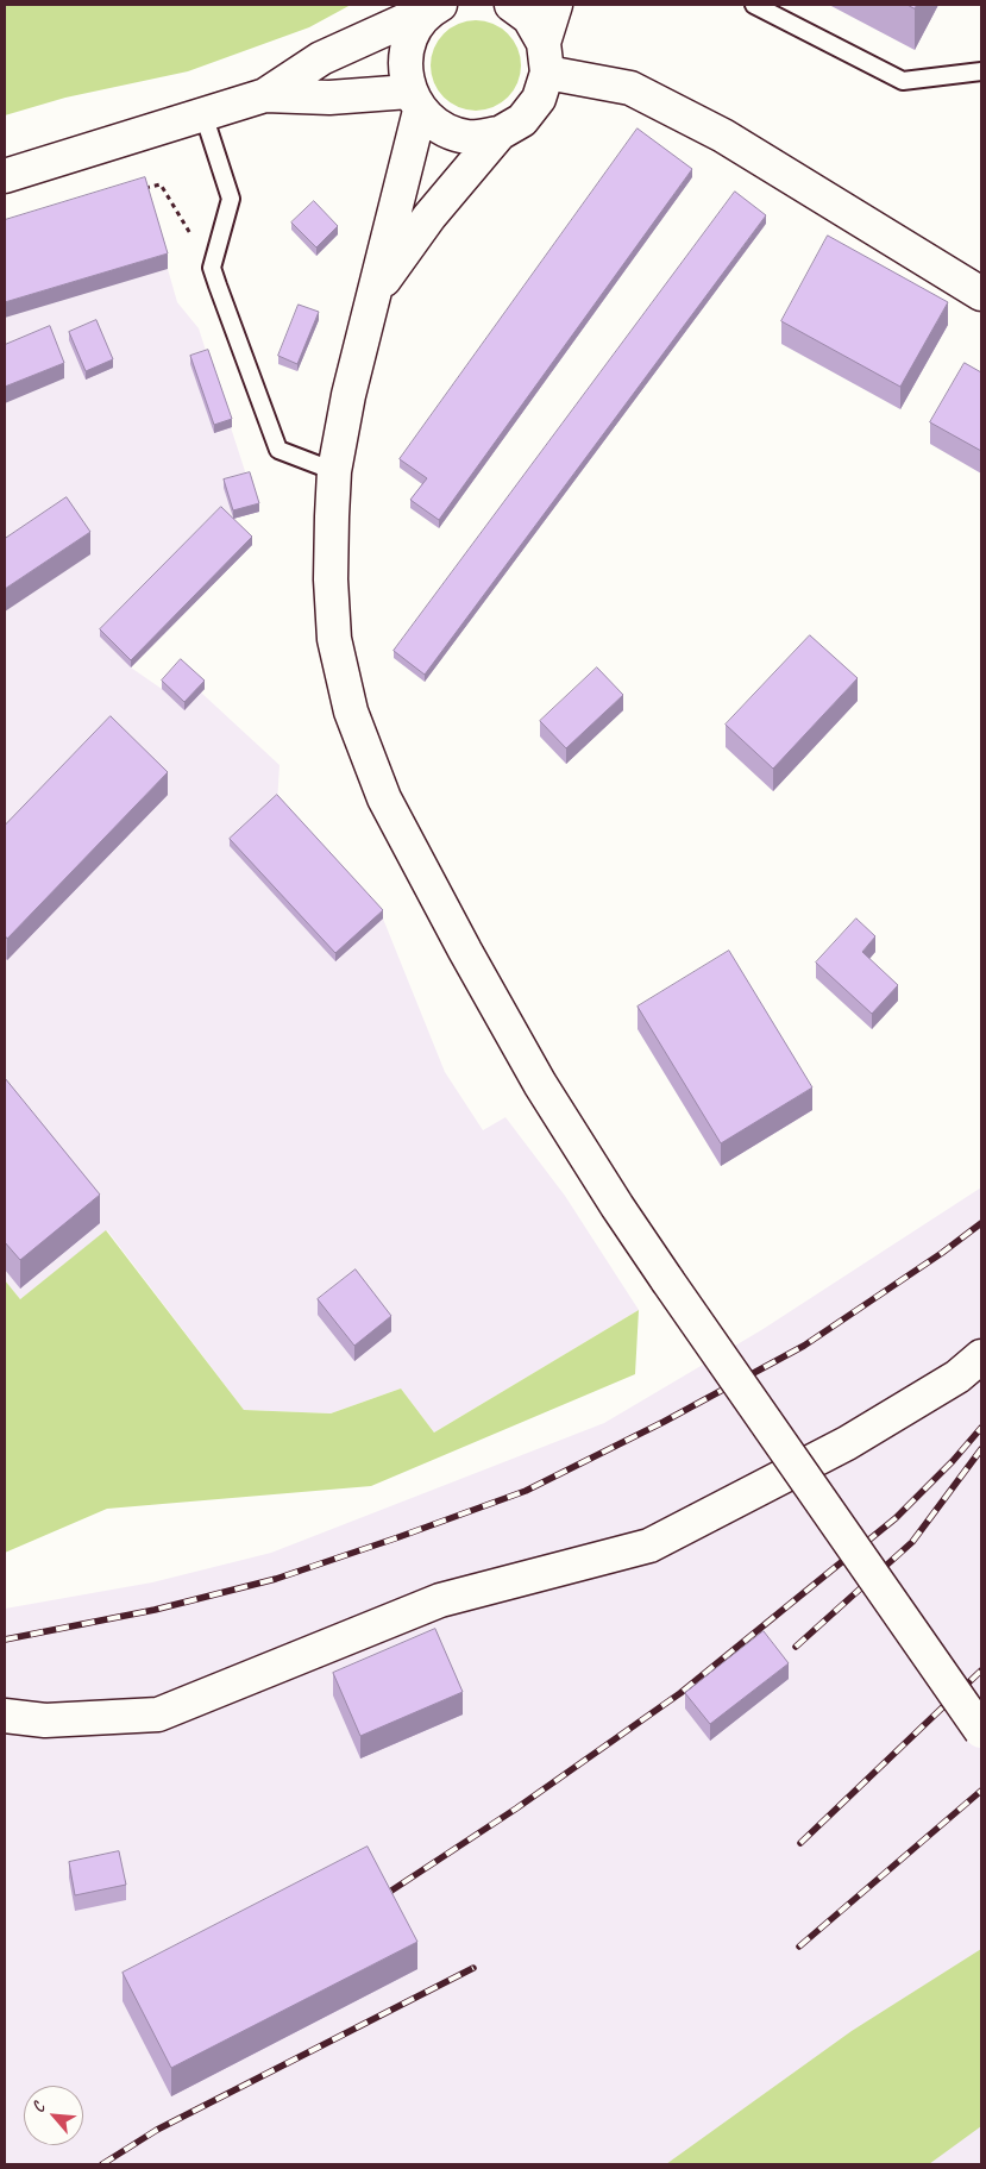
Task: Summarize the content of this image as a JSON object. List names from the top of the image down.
{
  "north": "top left"
}
